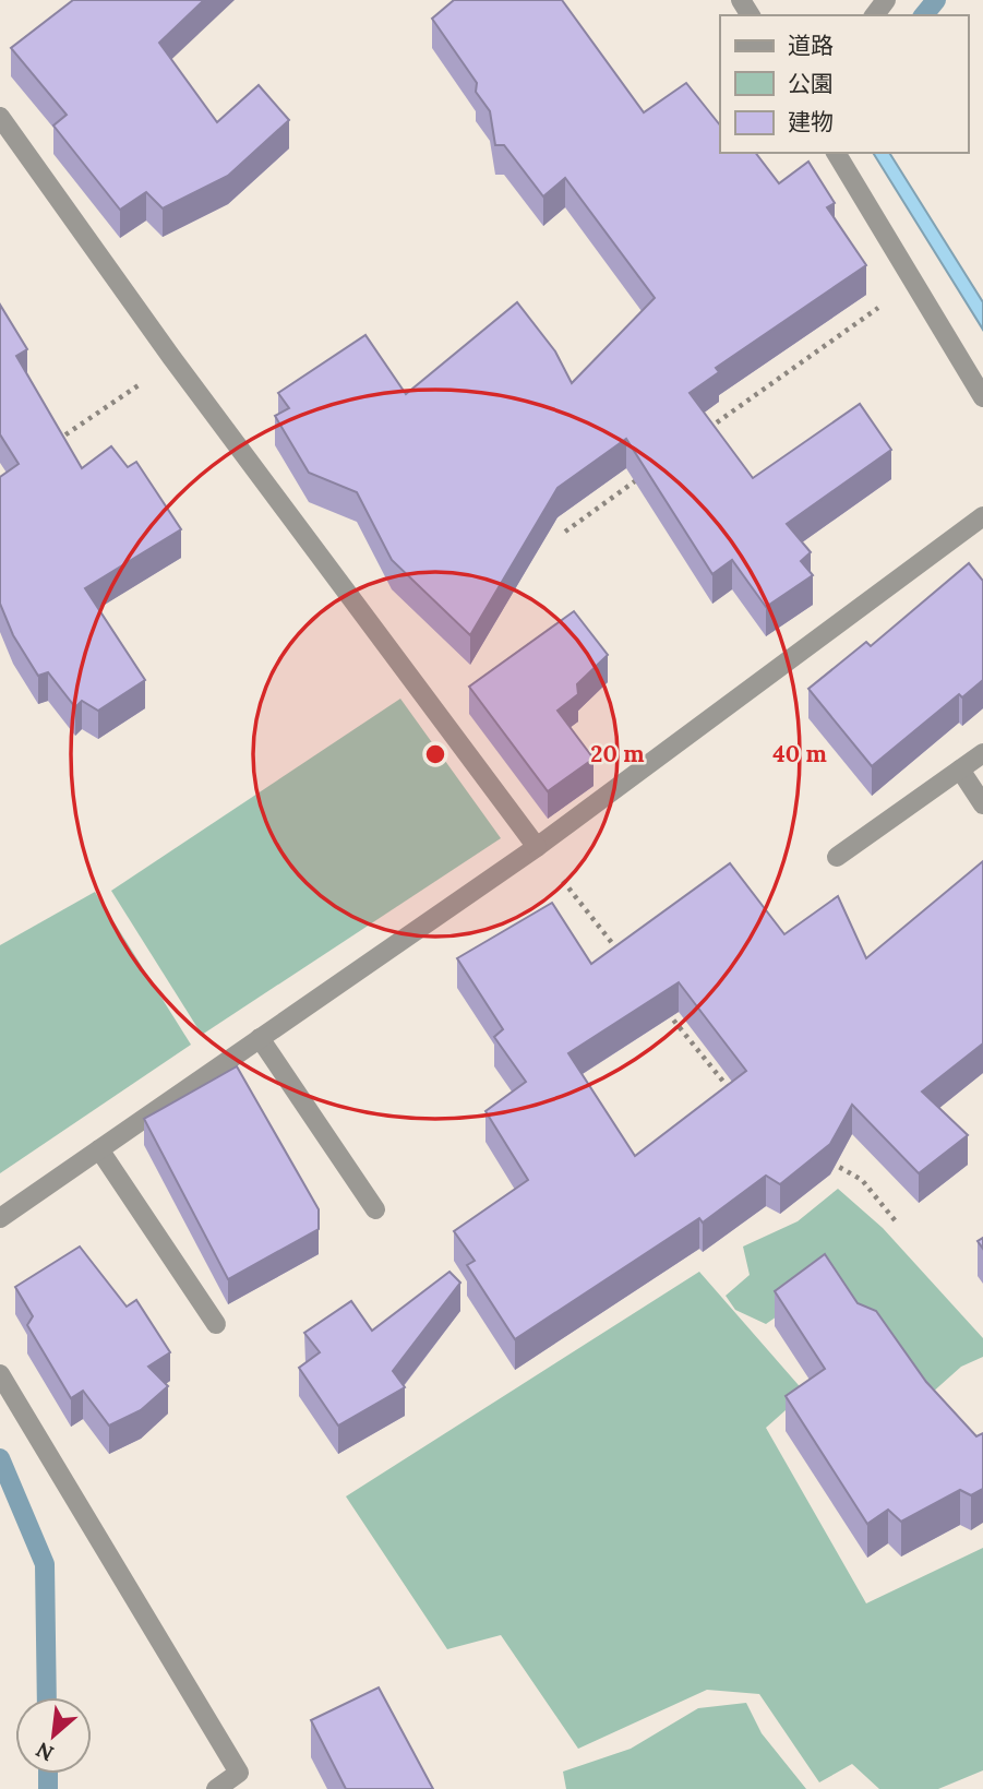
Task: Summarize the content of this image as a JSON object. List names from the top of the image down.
{
  "legend": ["道路", "公園", "建物"],
  "north": "bottom left",
  "rings": ["20 m", "40 m"]
}
